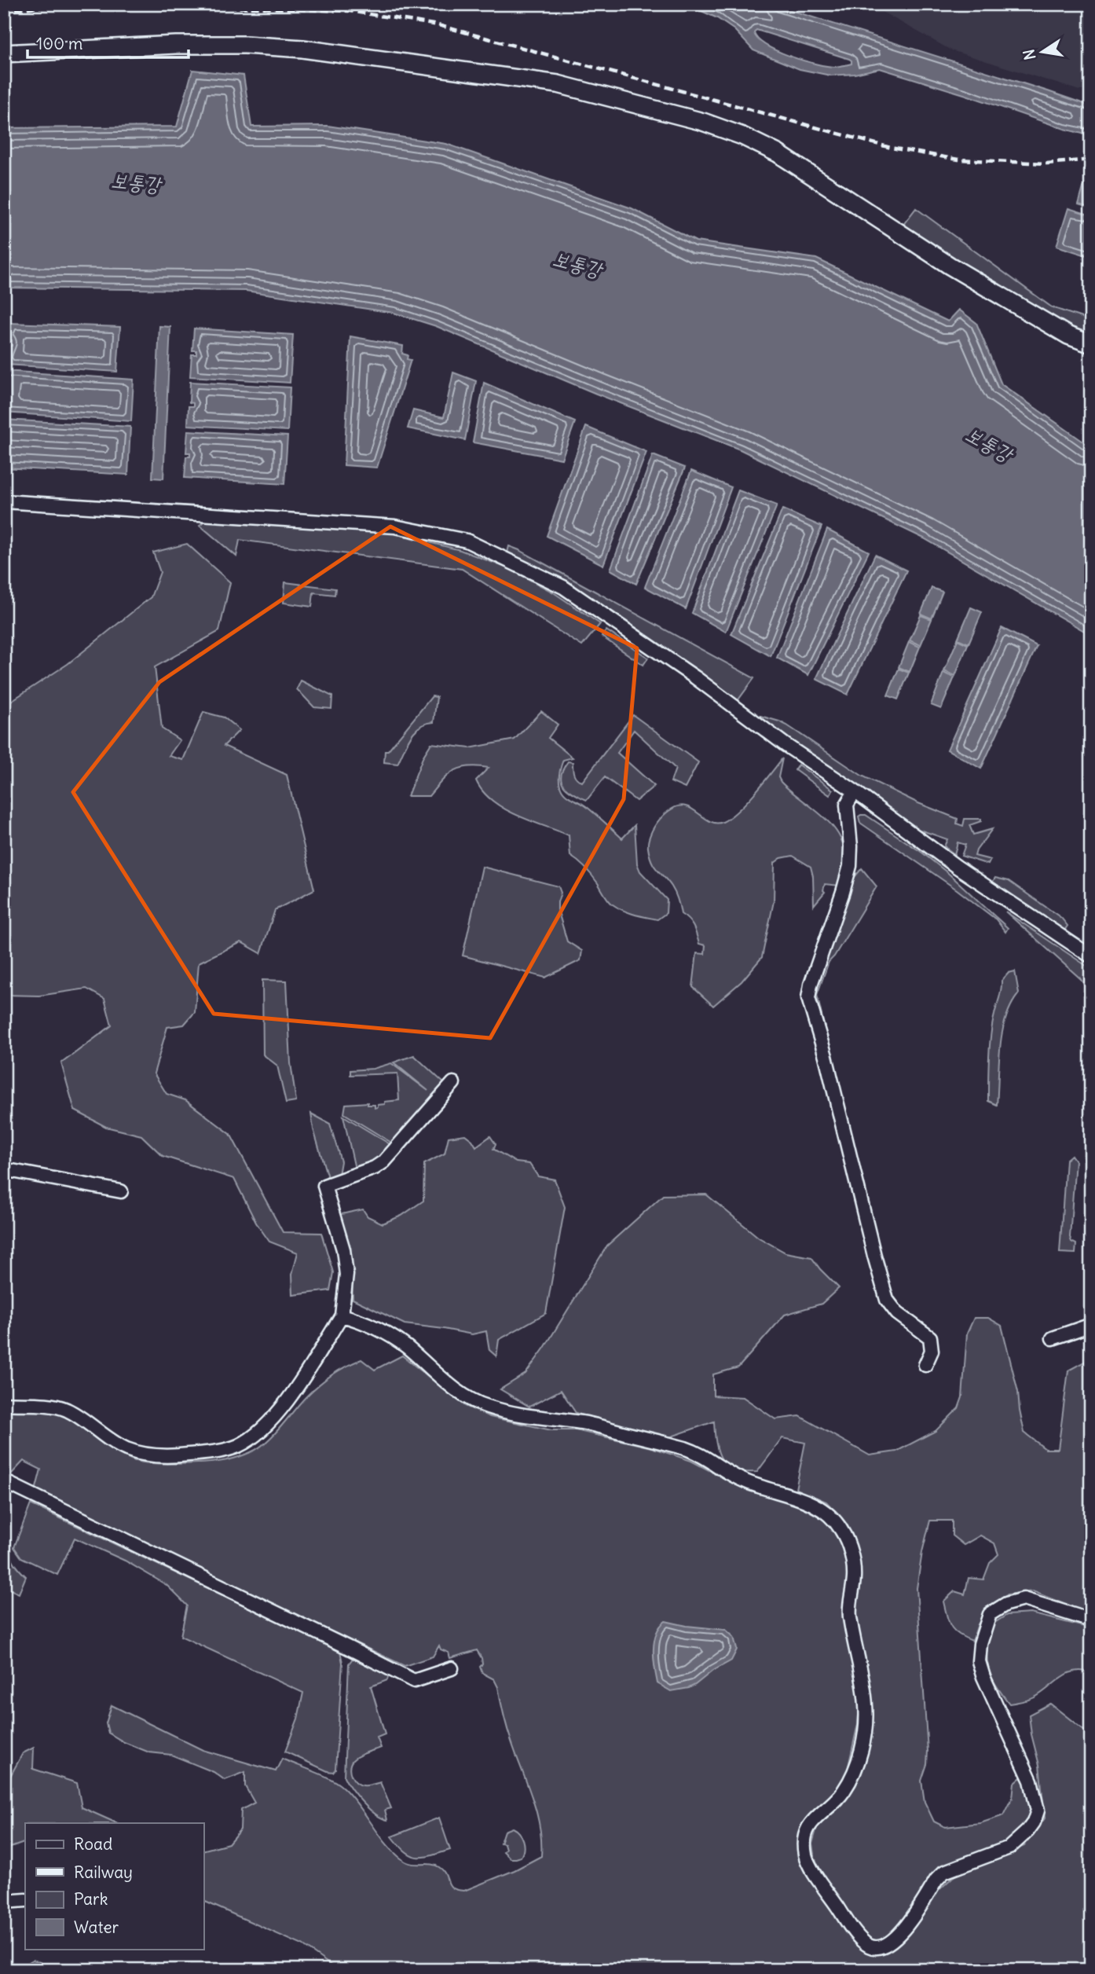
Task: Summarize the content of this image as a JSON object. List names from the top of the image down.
{
  "water": ["보통강"],
  "legend": [
    "Road",
    "Railway",
    "Park",
    "Water"
  ],
  "scale_bar": "100 m",
  "north": "left"
}
